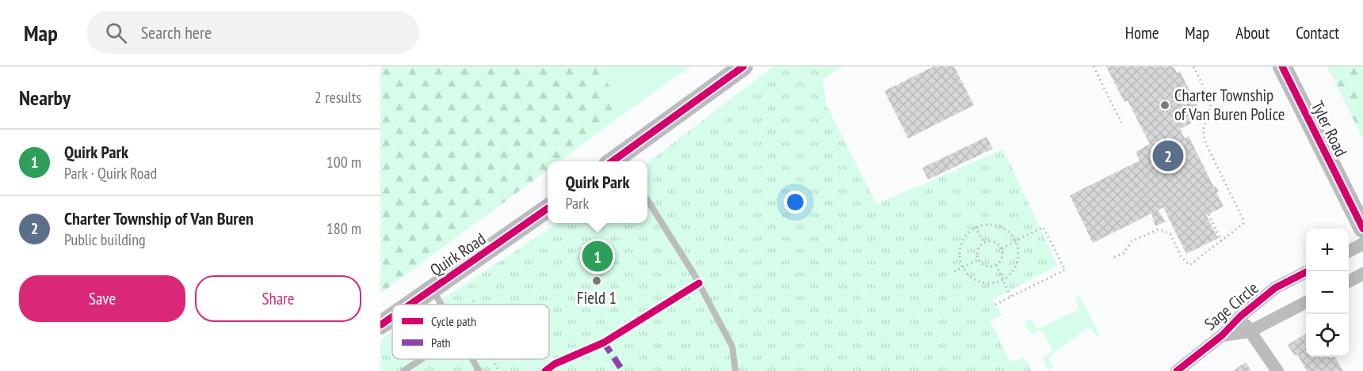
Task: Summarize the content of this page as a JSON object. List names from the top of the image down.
{
  "streets": {
    "street": ["Tyler Road", "Quirk Road", "Sage Circle"]
  },
  "places": ["Charter Township of Van Buren Police", "Field 1"],
  "legend": ["Cycle path", "Path"],
  "page": {
    "header": "Map",
    "search": "Search here",
    "nav": [
      "Home",
      "Map",
      "About",
      "Contact"
    ],
    "heading": ["Nearby", "2 results"],
    "list": [
      {
        "mark": "1",
        "name": "Quirk Park",
        "note": "Park · Quirk Road",
        "value": "100 m"
      },
      {
        "mark": "2",
        "name": "Charter Township of Van Buren",
        "note": "Public building",
        "value": "180 m"
      }
    ],
    "pins": ["2", "1"],
    "popup": ["Quirk Park", "Park"],
    "map_buttons": ["+", "−"],
    "buttons": ["Save", "Share"]
  }
}
